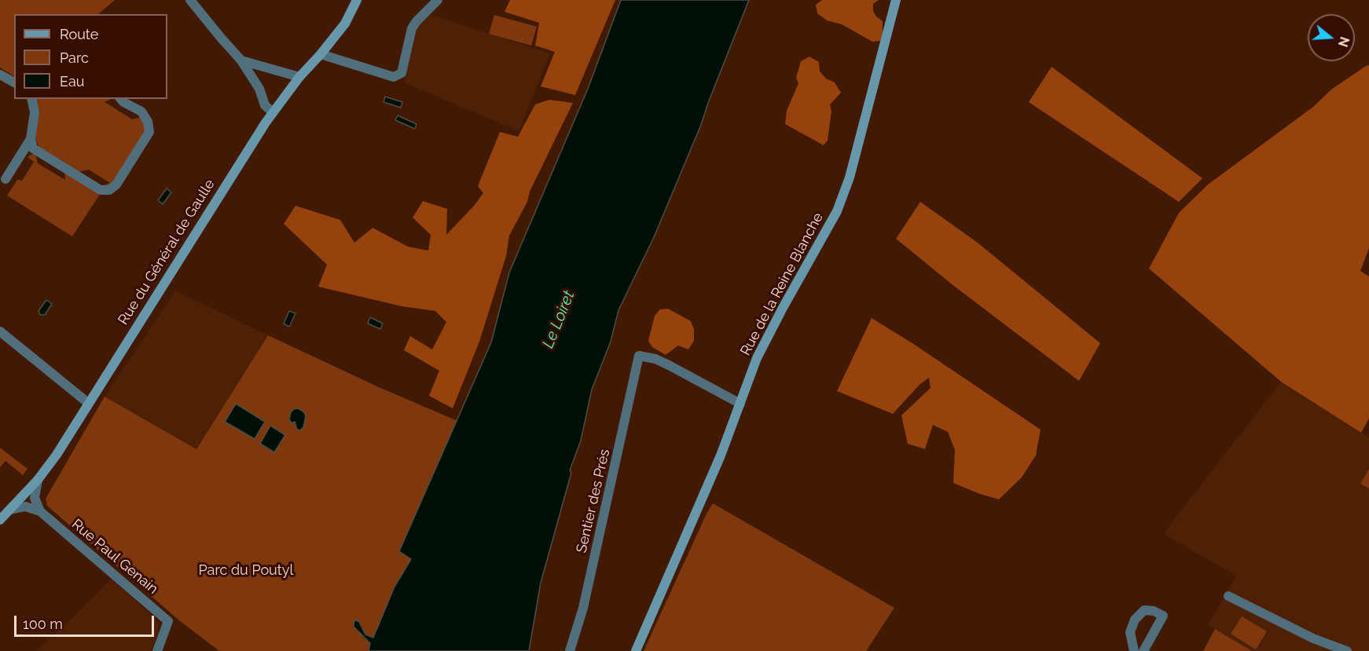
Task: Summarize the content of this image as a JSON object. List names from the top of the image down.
{
  "streets": {
    "street": [
      "Rue du Général de Gaulle",
      "Rue de la Reine Blanche",
      "Sentier des Prés",
      "Rue Paul Genain"
    ]
  },
  "crossings": [
    ["Rue de la Reine Blanche", "Sentier des Prés"]
  ],
  "water": ["Le Loiret"],
  "parks": ["Parc du Poutyl"],
  "legend": ["Route", "Parc", "Eau"],
  "scale_bar": "100 m",
  "north": "right"
}
